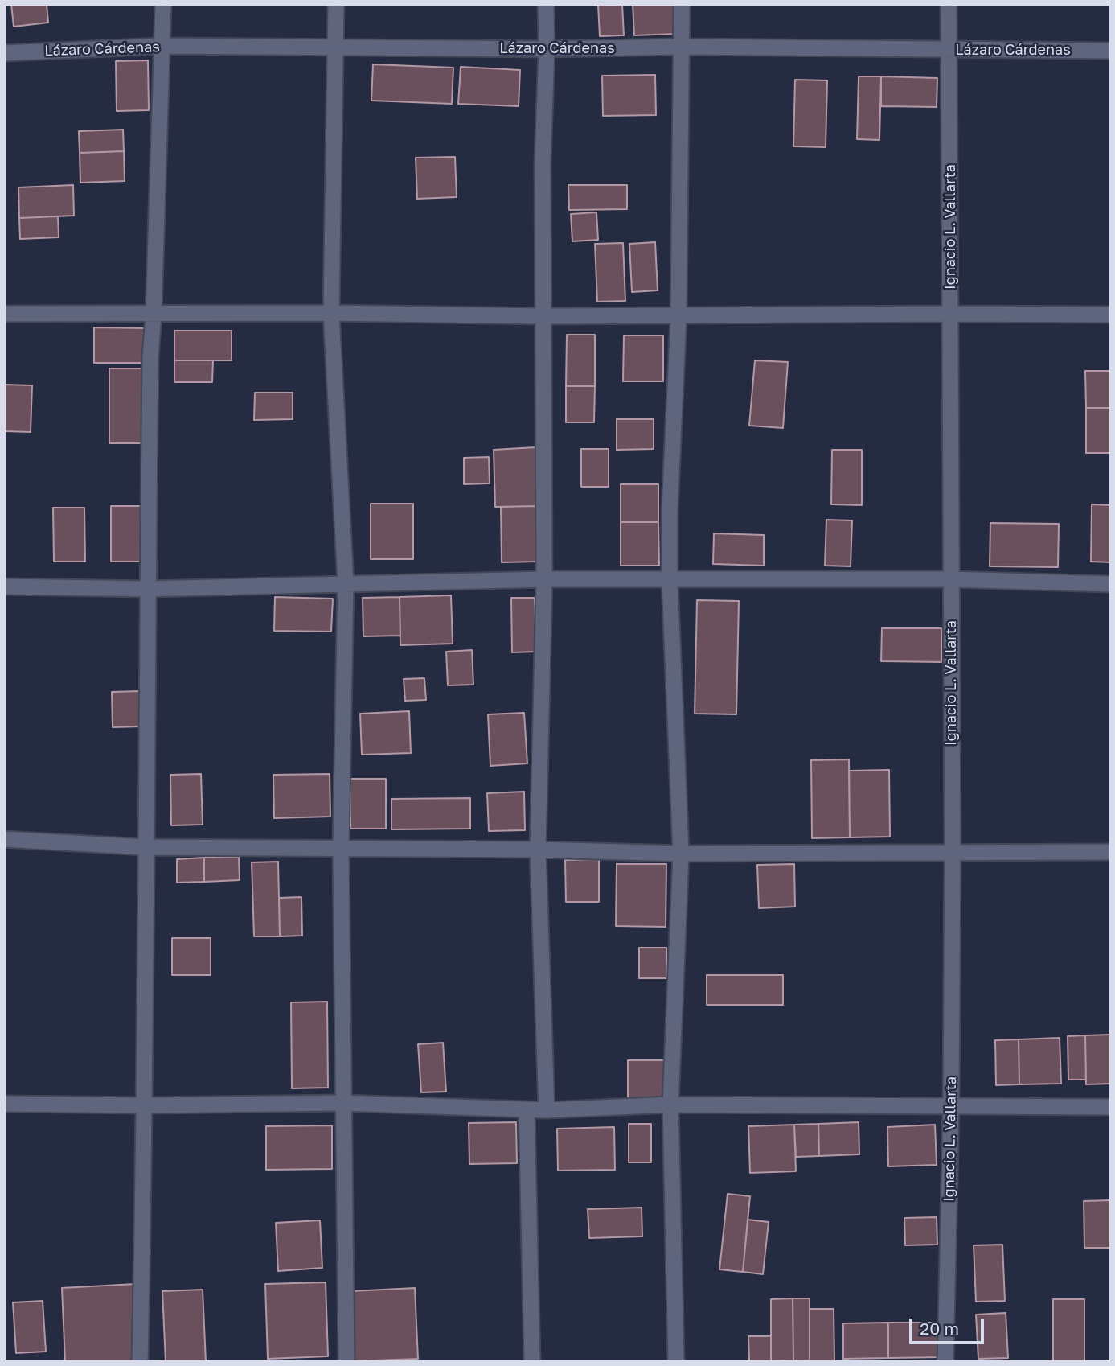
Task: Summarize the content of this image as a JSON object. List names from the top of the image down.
{
  "streets": {
    "street": ["Lázaro Cárdenas", "Ignacio L. Vallarta"]
  },
  "crossings": [
    ["Lázaro Cárdenas", "Ignacio L. Vallarta"]
  ],
  "scale_bar": "20 m"
}
